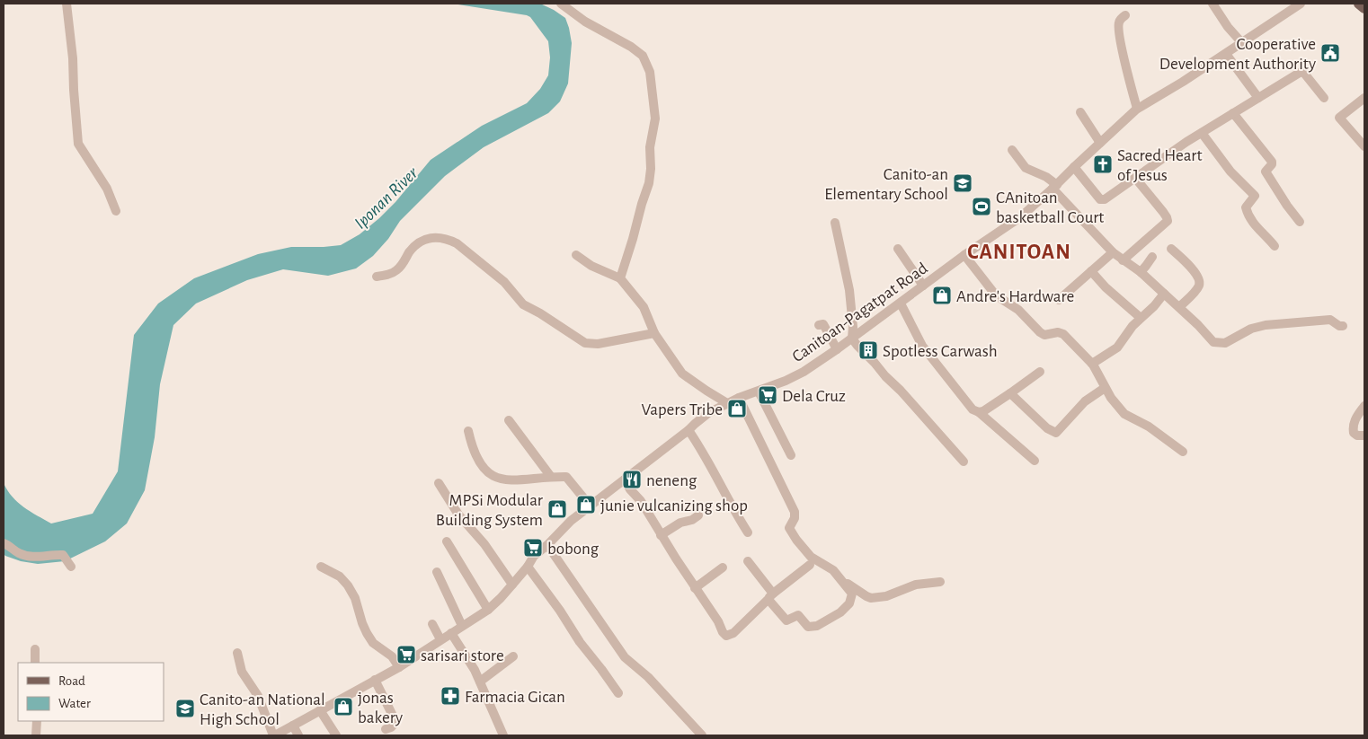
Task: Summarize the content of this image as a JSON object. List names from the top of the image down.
{
  "streets": {
    "street": ["Canitoan-Pagatpat Road"]
  },
  "districts": ["CANITOAN"],
  "water": ["Iponan River"],
  "places": {
    "public building": ["Cooperative Development Authority"],
    "church": ["Sacred Heart of Jesus"],
    "school or university": ["Canito-an Elementary School", "Canito-an National High School"],
    "sports": ["CAnitoan basketball Court"],
    "shop": [
      "Andre's Hardware",
      "Vapers Tribe",
      "junie vulcanizing shop",
      "MPSi Modular Building System",
      "jonas bakery"
    ],
    "building": ["Spotless Carwash"],
    "supermarket": ["Dela Cruz", "bobong", "sarisari store"],
    "restaurant": ["neneng"],
    "pharmacy": ["Farmacia Gican"]
  },
  "legend": ["Road", "Water"]
}
